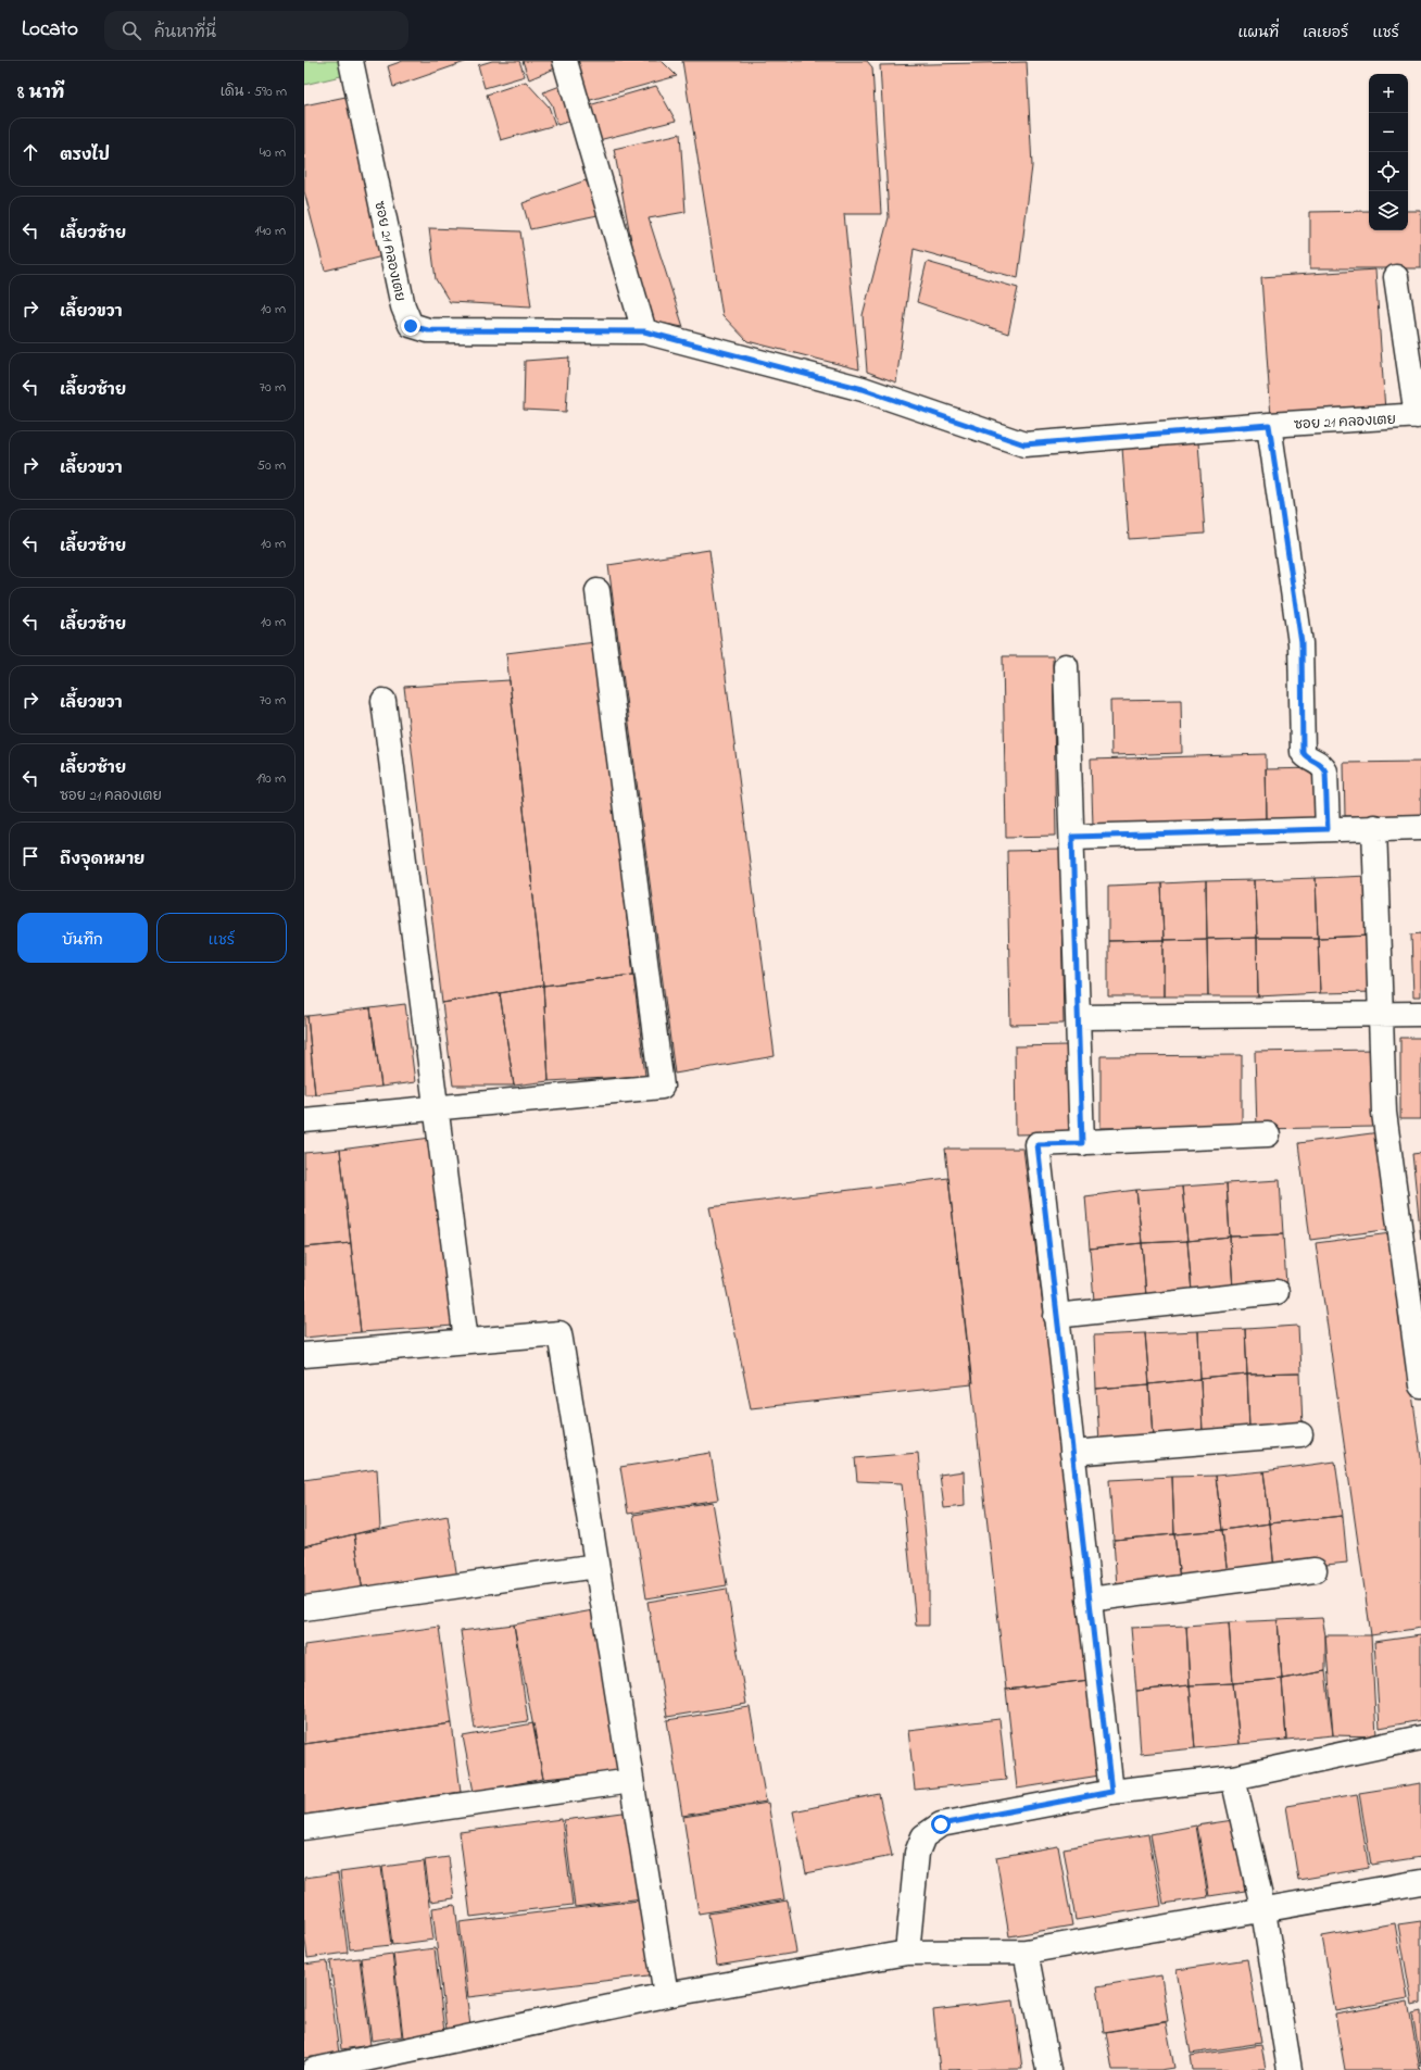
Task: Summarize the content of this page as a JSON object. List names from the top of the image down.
{
  "streets": {
    "street": ["ซอย 21 คลองเตย"]
  },
  "page": {
    "header": "Locato",
    "search": "ค้นหาที่นี่",
    "nav": ["แผนที่", "เลเยอร์", "แชร์"],
    "heading": ["8 นาที", "เดิน · 590 m"],
    "map_buttons": ["+", "−"],
    "list": [
      ["ตรงไป", "40 m"],
      ["เลี้ยวซ้าย", "140 m"],
      ["เลี้ยวขวา", "10 m"],
      ["เลี้ยวซ้าย", "70 m"],
      ["เลี้ยวขวา", "50 m"],
      ["เลี้ยวซ้าย", "10 m"],
      ["เลี้ยวซ้าย", "10 m"],
      ["เลี้ยวขวา", "70 m"],
      ["เลี้ยวซ้าย", "ซอย 21 คลองเตย", "190 m"],
      "ถึงจุดหมาย"
    ],
    "buttons": ["บันทึก", "แชร์"]
  }
}
